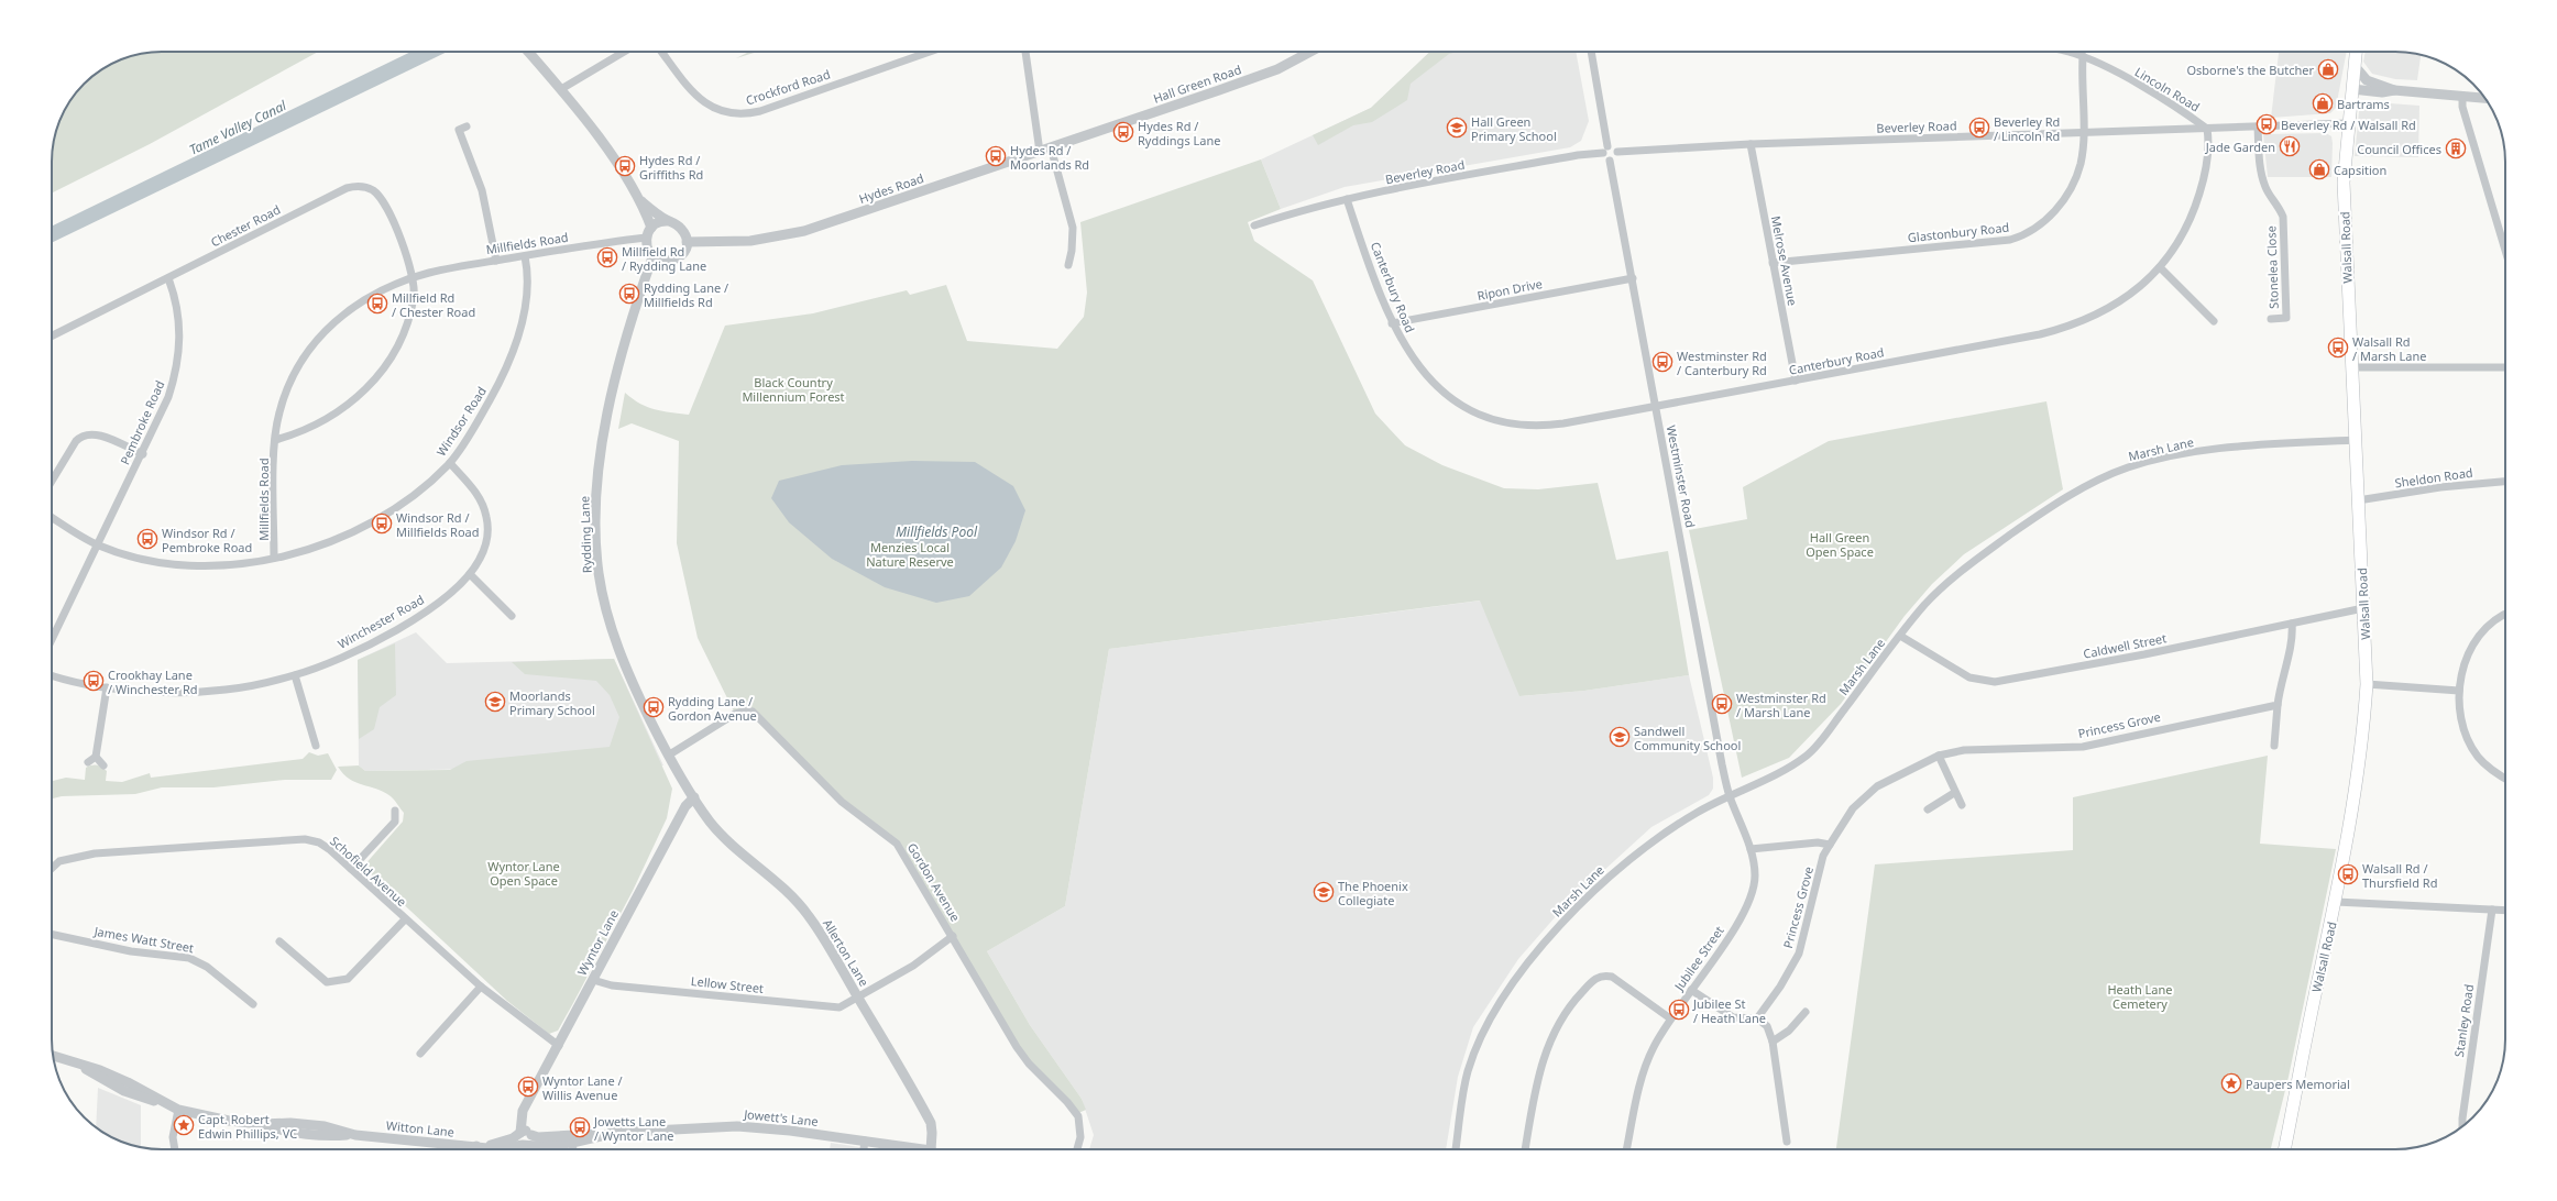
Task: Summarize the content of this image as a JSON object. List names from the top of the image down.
{
  "streets": {
    "main road": ["Walsall Road"],
    "street": [
      "Hall Green Road",
      "Crockford Road",
      "Lincoln Road",
      "Beverley Road",
      "Hydes Road",
      "Chester Road",
      "Glastonbury Road",
      "Millfields Road",
      "Melrose Avenue",
      "Stonelea Close",
      "Canterbury Road",
      "Ripon Drive",
      "Windsor Road",
      "Pembroke Road",
      "Marsh Lane",
      "Westminster Road",
      "Sheldon Road",
      "Rydding Lane",
      "Winchester Road",
      "Caldwell Street",
      "Princess Grove",
      "Schofield Avenue",
      "Gordon Avenue",
      "James Watt Street",
      "Wyntor Lane",
      "Allerton Lane",
      "Jubilee Street",
      "Lellow Street",
      "Stanley Road",
      "Jowett's Lane",
      "Witton Lane"
    ]
  },
  "crossings": [
    ["Hall Green Road", "Hydes Road"],
    ["Lincoln Road", "Beverley Road"],
    ["Lincoln Road", "Glastonbury Road"],
    ["Lincoln Road", "Canterbury Road"],
    ["Beverley Road", "Glastonbury Road"],
    ["Beverley Road", "Walsall Road"],
    ["Beverley Road", "Melrose Avenue"],
    ["Beverley Road", "Stonelea Close"],
    ["Beverley Road", "Canterbury Road"],
    ["Beverley Road", "Westminster Road"],
    ["Hydes Road", "Millfields Road"],
    ["Hydes Road", "Rydding Lane"],
    ["Chester Road", "Millfields Road"],
    ["Chester Road", "Pembroke Road"],
    ["Glastonbury Road", "Melrose Avenue"],
    ["Millfields Road", "Windsor Road"],
    ["Millfields Road", "Rydding Lane"],
    ["Walsall Road", "Marsh Lane"],
    ["Walsall Road", "Sheldon Road"],
    ["Walsall Road", "Caldwell Street"],
    ["Melrose Avenue", "Canterbury Road"],
    ["Canterbury Road", "Ripon Drive"],
    ["Canterbury Road", "Westminster Road"],
    ["Ripon Drive", "Westminster Road"],
    ["Windsor Road", "Pembroke Road"],
    ["Windsor Road", "Winchester Road"],
    ["Marsh Lane", "Westminster Road"],
    ["Marsh Lane", "Caldwell Street"],
    ["Marsh Lane", "Jubilee Street"],
    ["Westminster Road", "Jubilee Street"],
    ["Rydding Lane", "Gordon Avenue"],
    ["Rydding Lane", "Wyntor Lane"],
    ["Rydding Lane", "Allerton Lane"],
    ["Schofield Avenue", "Wyntor Lane"],
    ["Gordon Avenue", "Lellow Street"],
    ["Wyntor Lane", "Allerton Lane"],
    ["Wyntor Lane", "Lellow Street"],
    ["Wyntor Lane", "Jowett's Lane"],
    ["Wyntor Lane", "Witton Lane"],
    ["Allerton Lane", "Lellow Street"],
    ["Jowett's Lane", "Witton Lane"]
  ],
  "water": ["Tame Valley Canal", "Millfields Pool"],
  "parks": [
    "Black Country Millennium Forest",
    "Hall Green Open Space",
    "Menzies Local Nature Reserve",
    "Wyntor Lane Open Space",
    "Heath Lane Cemetery"
  ],
  "places": {
    "shop": ["Osborne's the Butcher", "Bartrams", "Capsition"],
    "bus stop": [
      "Beverley Rd / Walsall Rd",
      "Beverley Rd / Lincoln Rd",
      "Hydes Rd / Ryddings Lane",
      "Hydes Rd / Moorlands Rd",
      "Hydes Rd / Griffiths Rd",
      "Millfield Rd / Rydding Lane",
      "Rydding Lane / Millfields Rd",
      "Millfield Rd / Chester Road",
      "Walsall Rd / Marsh Lane",
      "Westminster Rd / Canterbury Rd",
      "Windsor Rd / Millfields Road",
      "Windsor Rd / Pembroke Road",
      "Crookhay Lane / Winchester Rd",
      "Westminster Rd / Marsh Lane",
      "Rydding Lane / Gordon Avenue",
      "Walsall Rd / Thursfield Rd",
      "Jubilee St / Heath Lane",
      "Wyntor Lane / Willis Avenue",
      "Jowetts Lane / Wyntor Lane"
    ],
    "school or university": [
      "Hall Green Primary School",
      "Moorlands Primary School",
      "Sandwell Community School",
      "The Phoenix Collegiate"
    ],
    "restaurant": ["Jade Garden"],
    "building": ["Council Offices"],
    "place": ["Paupers Memorial", "Capt. Robert Edwin Phillips, VC"]
  }
}
